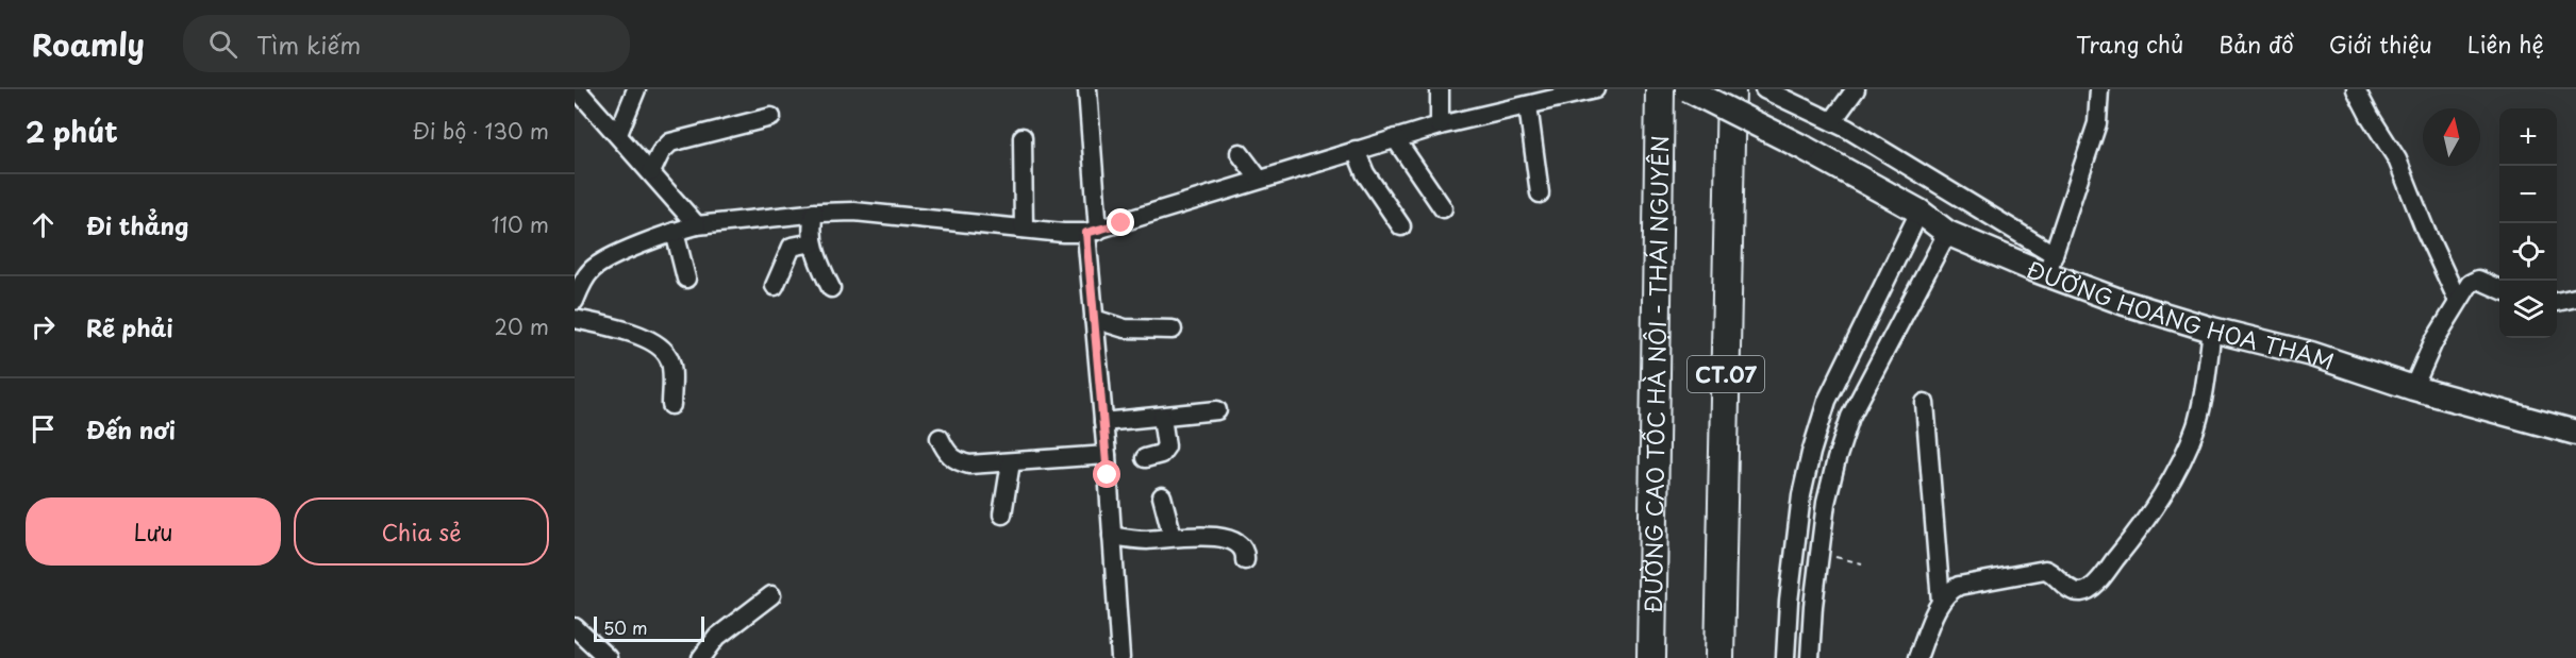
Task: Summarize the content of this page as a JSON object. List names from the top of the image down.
{
  "streets": {
    "highway": ["ĐƯỜNG CAO TỐC HÀ NỘI - THÁI NGUYÊN", "CT.07"],
    "main road": ["ĐƯỜNG HOÀNG HOA THÁM"]
  },
  "scale_bar": "50 m",
  "north": "top",
  "page": {
    "header": "Roamly",
    "search": "Tìm kiếm",
    "nav": [
      "Trang chủ",
      "Bản đồ",
      "Giới thiệu",
      "Liên hệ"
    ],
    "heading": ["2 phút", "Đi bộ · 130 m"],
    "map_buttons": ["+", "−"],
    "list": [
      ["Đi thẳng", "110 m"],
      ["Rẽ phải", "20 m"],
      "Đến nơi"
    ],
    "buttons": ["Lưu", "Chia sẻ"],
    "scale": "50 m"
  }
}
